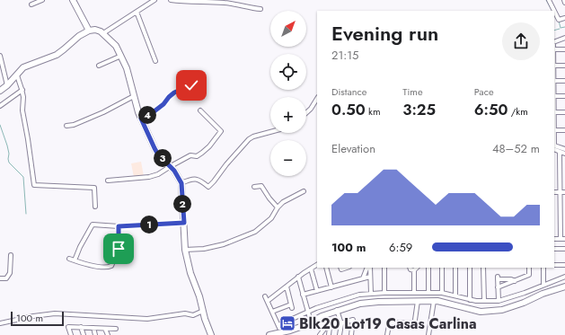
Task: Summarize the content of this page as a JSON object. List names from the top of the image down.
{
  "places": {
    "hotel": ["Blk20 Lot19 Casas Carlina"]
  },
  "scale_bar": "100 m",
  "north": "top right",
  "page": {
    "map_buttons": ["+", "−"],
    "heading": ["Evening run", "21:15"],
    "stats": [
      ["Distance", "0.50 km"],
      ["Time", "3:25"],
      ["Pace", "6:50 /km"]
    ],
    "pins": [
      "4",
      "3",
      "2",
      "1"
    ],
    "chart": ["Elevation", "48–52 m"],
    "list": [
      {
        "name": "100 m",
        "note": "6:59"
      }
    ],
    "scale": "100 m"
  }
}
